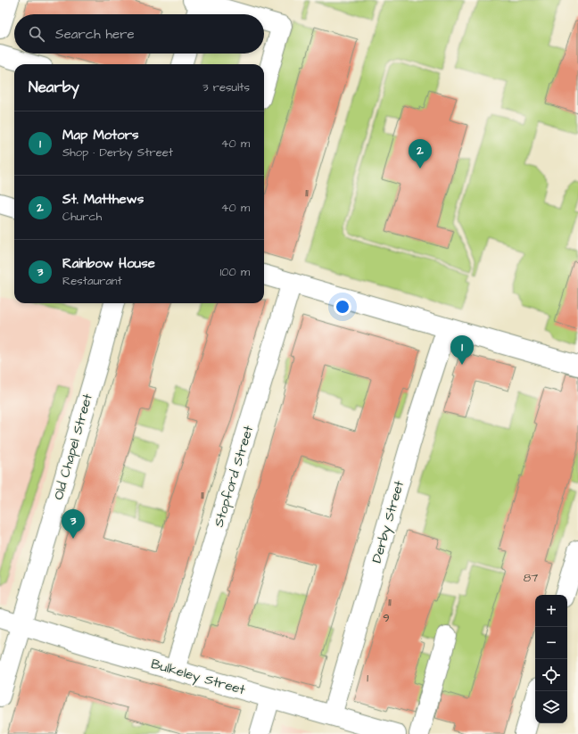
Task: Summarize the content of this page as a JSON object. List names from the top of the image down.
{
  "streets": {
    "street": [
      "Old Chapel Street",
      "Stopford Street",
      "Derby Street",
      "Bulkeley Street"
    ]
  },
  "crossings": [
    ["Old Chapel Street", "Bulkeley Street"],
    ["Stopford Street", "Bulkeley Street"],
    ["Derby Street", "Bulkeley Street"]
  ],
  "house_numbers": [
    "11",
    "11",
    "87",
    "11",
    "9",
    "1"
  ],
  "page": {
    "search": "Search here",
    "heading": ["Nearby", "3 results"],
    "list": [
      {
        "mark": "1",
        "name": "Map Motors",
        "note": "Shop · Derby Street",
        "value": "40 m"
      },
      {
        "mark": "2",
        "name": "St. Matthews",
        "note": "Church",
        "value": "40 m"
      },
      {
        "mark": "3",
        "name": "Rainbow House",
        "note": "Restaurant",
        "value": "100 m"
      }
    ],
    "pins": ["2", "1", "3"],
    "map_buttons": ["+", "−"]
  }
}
